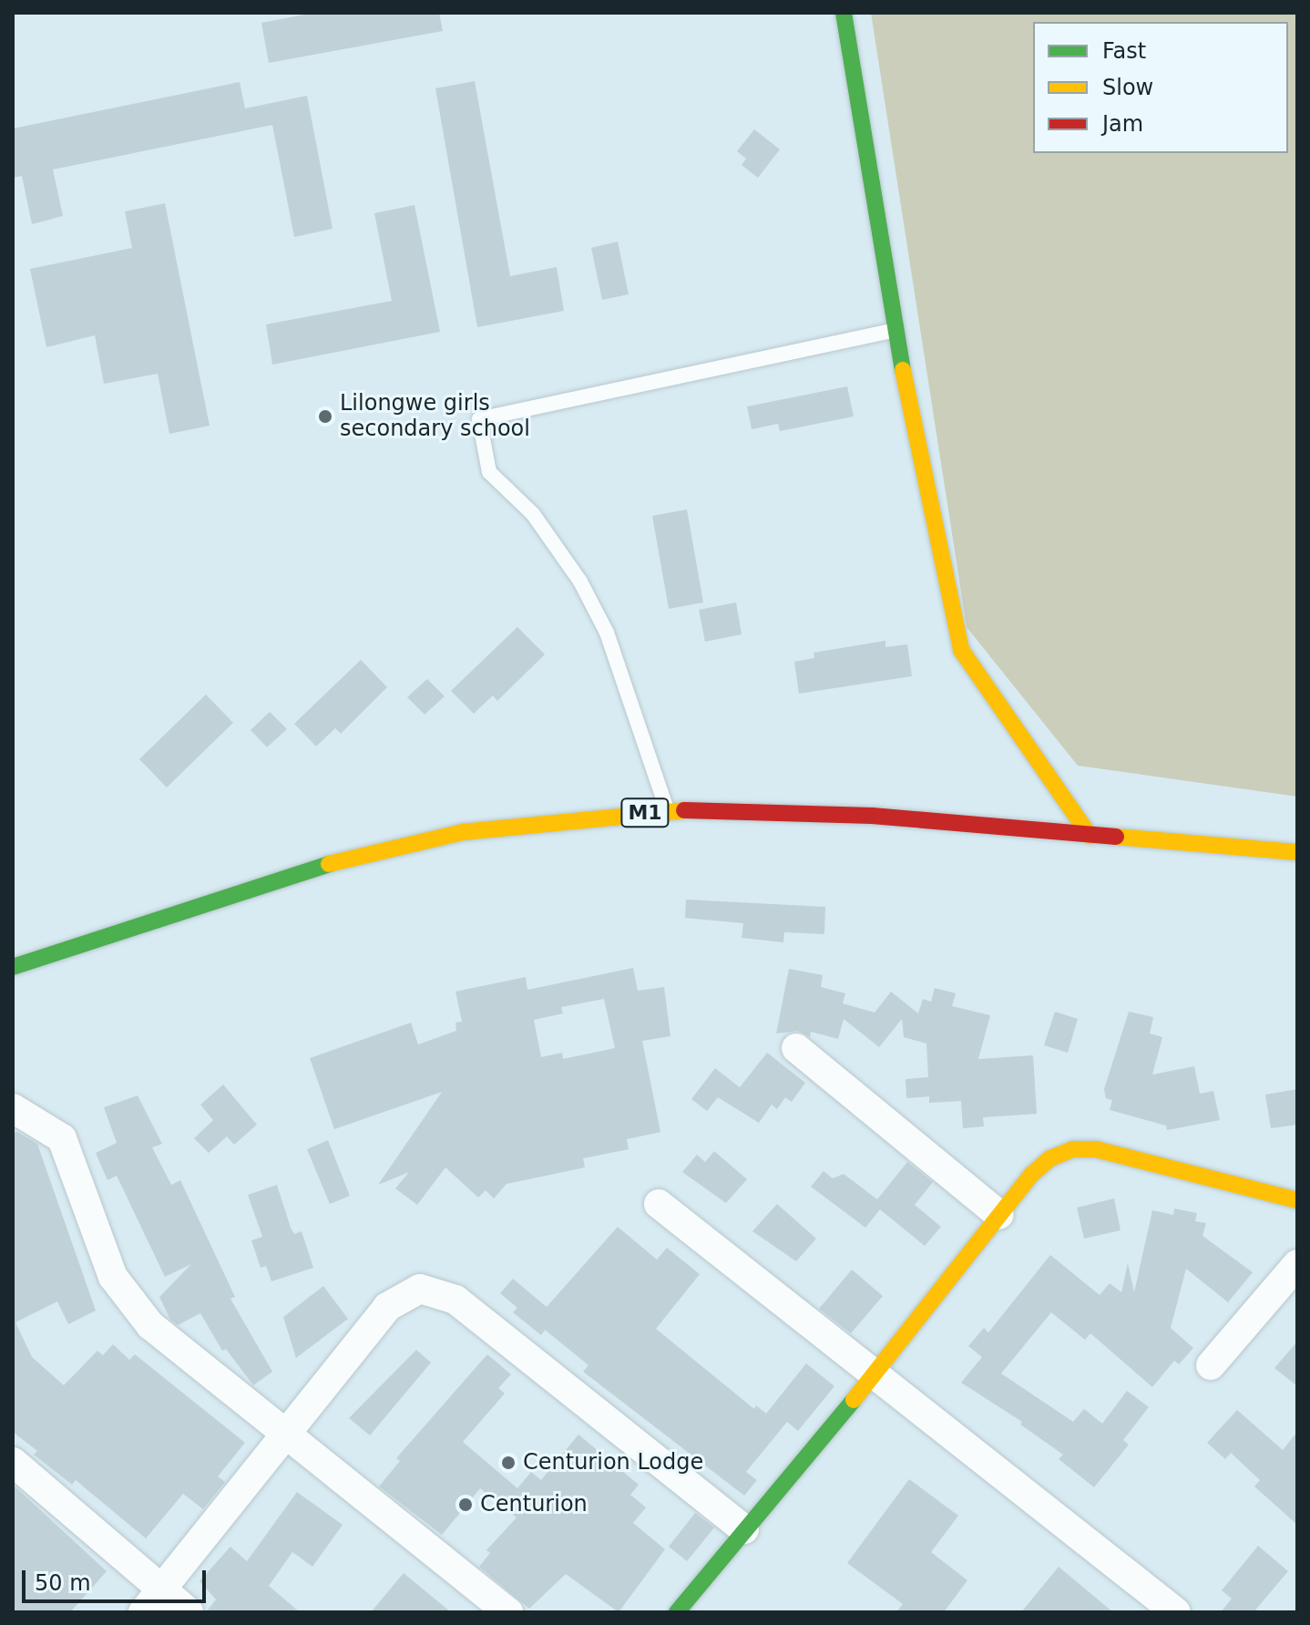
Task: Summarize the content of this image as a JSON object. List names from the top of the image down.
{
  "streets": {
    "main road": ["M1"]
  },
  "places": ["Lilongwe girls secondary school", "Centurion Lodge", "Centurion"],
  "legend": ["Fast", "Slow", "Jam"],
  "scale_bar": "50 m"
}
